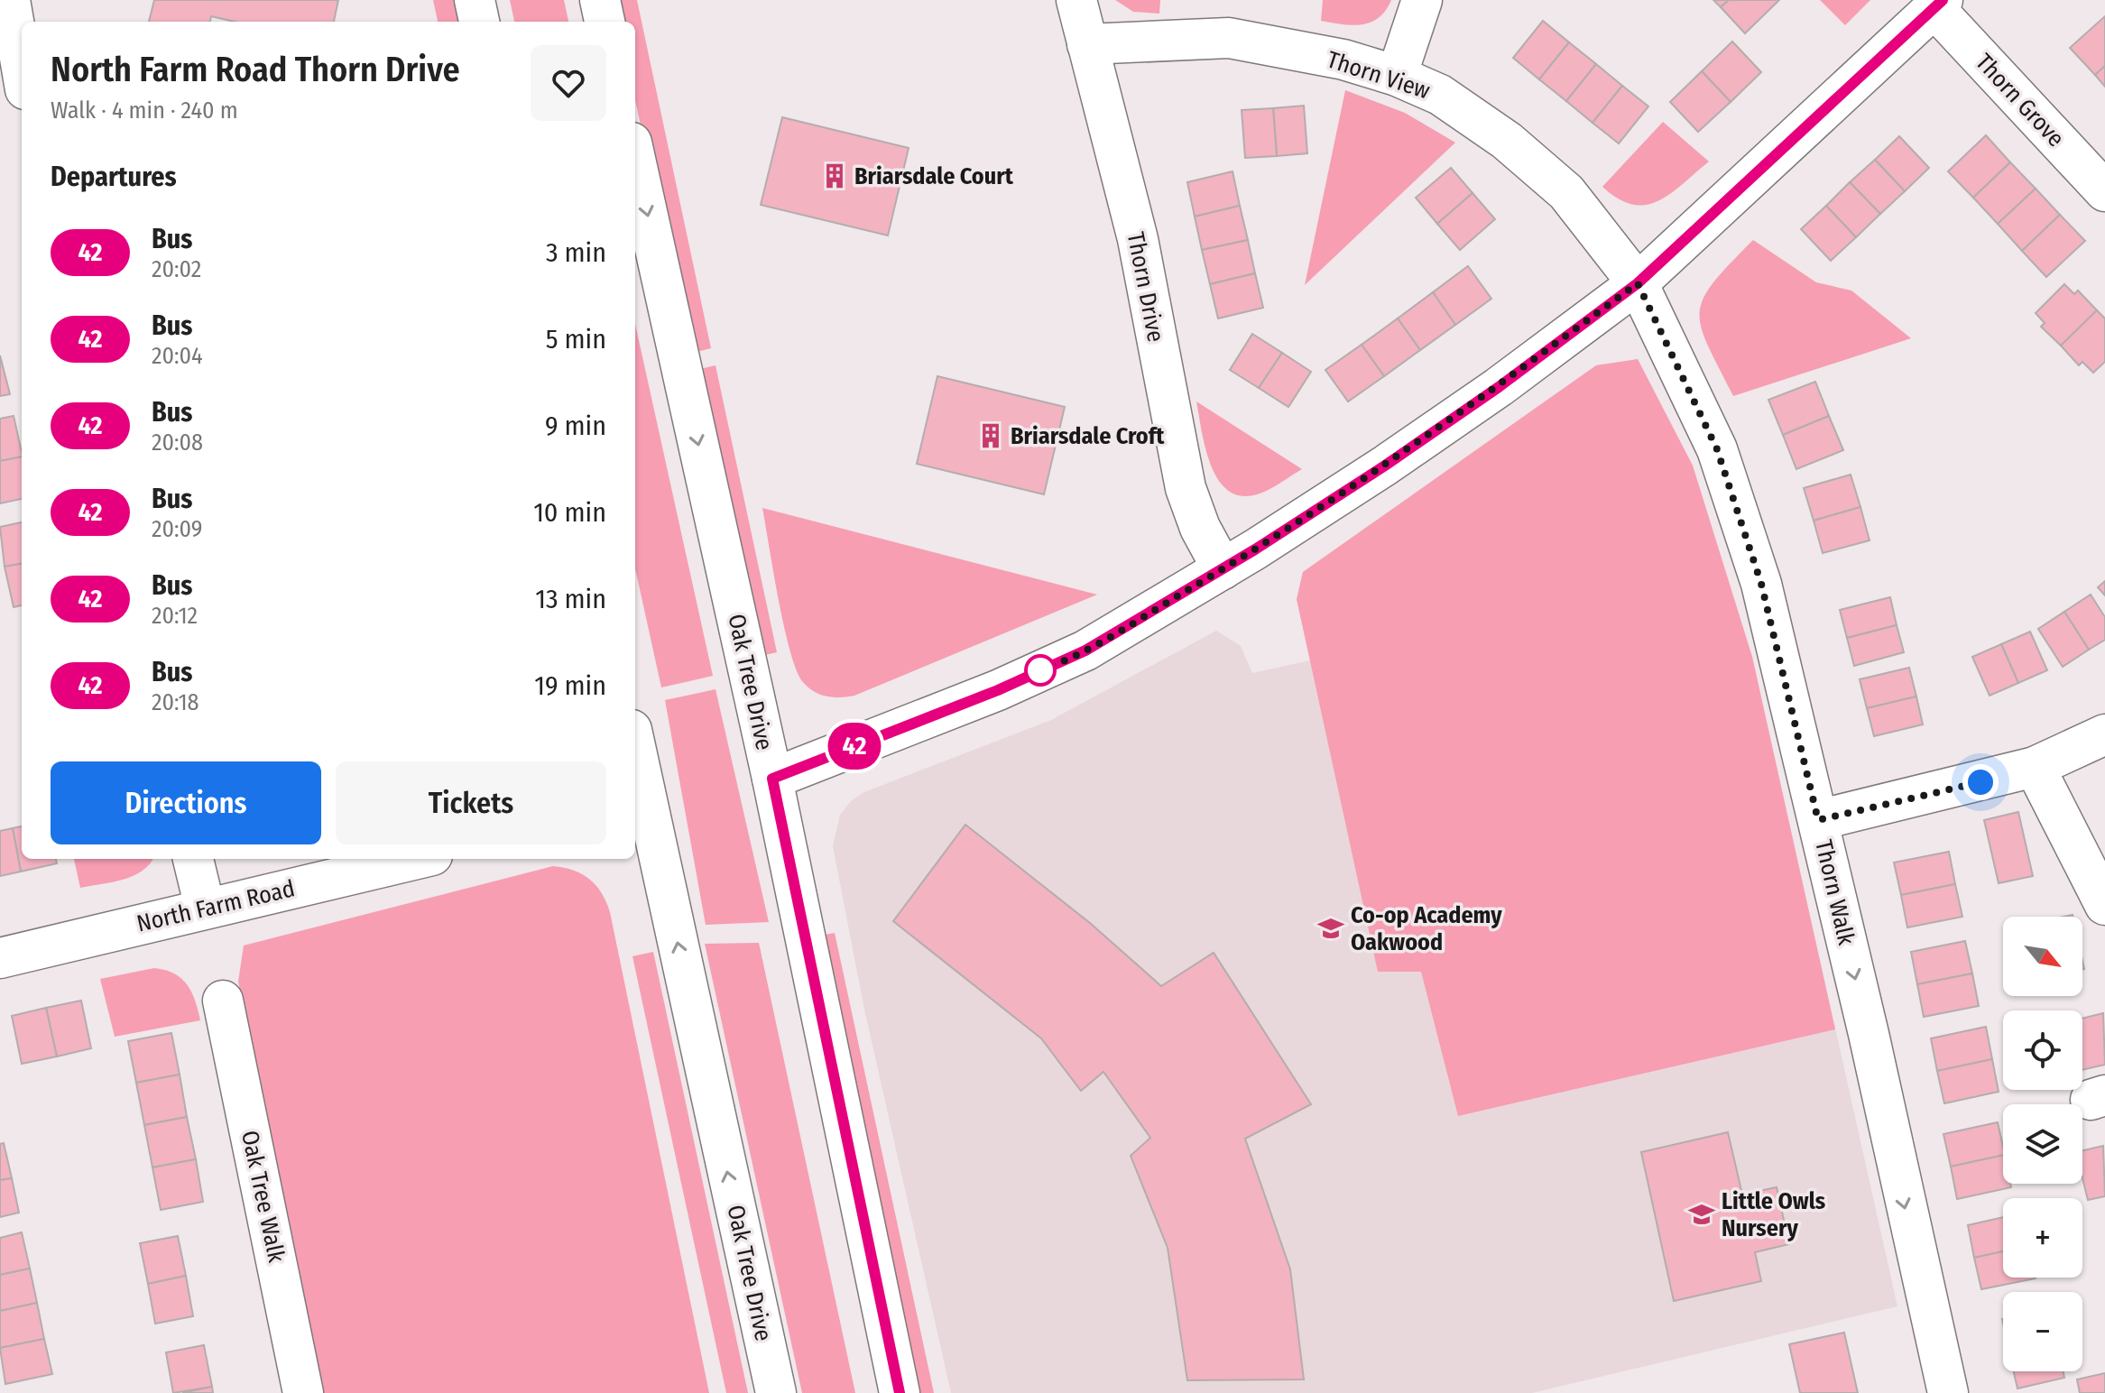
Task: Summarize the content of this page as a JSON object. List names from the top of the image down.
{
  "streets": {
    "street": [
      "Thorn View",
      "Thorn Grove",
      "Thorn Drive",
      "Oak Tree Drive",
      "Thorn Walk",
      "North Farm Road",
      "Oak Tree Walk"
    ]
  },
  "crossings": [
    ["Thorn View", "Thorn Drive"],
    ["Thorn View", "Thorn Walk"]
  ],
  "one_way": ["Thorn Walk"],
  "places": {
    "building": ["Briarsdale Court", "Briarsdale Croft"],
    "school or university": ["Co-op Academy Oakwood", "Little Owls Nursery"]
  },
  "lines": ["bus line 42"],
  "north": "bottom right",
  "page": {
    "on_map": "42",
    "heading": [
      ["North Farm Road Thorn Drive", "Walk · 4 min · 240 m"],
      "Departures"
    ],
    "list": [
      {
        "mark": "42",
        "name": "Bus",
        "note": "20:02",
        "value": "3 min"
      },
      {
        "mark": "42",
        "name": "Bus",
        "note": "20:04",
        "value": "5 min"
      },
      {
        "mark": "42",
        "name": "Bus",
        "note": "20:08",
        "value": "9 min"
      },
      {
        "mark": "42",
        "name": "Bus",
        "note": "20:09",
        "value": "10 min"
      },
      {
        "mark": "42",
        "name": "Bus",
        "note": "20:12",
        "value": "13 min"
      },
      {
        "mark": "42",
        "name": "Bus",
        "note": "20:18",
        "value": "19 min"
      }
    ],
    "buttons": ["Directions", "Tickets"],
    "map_buttons": ["+", "−"]
  }
}
